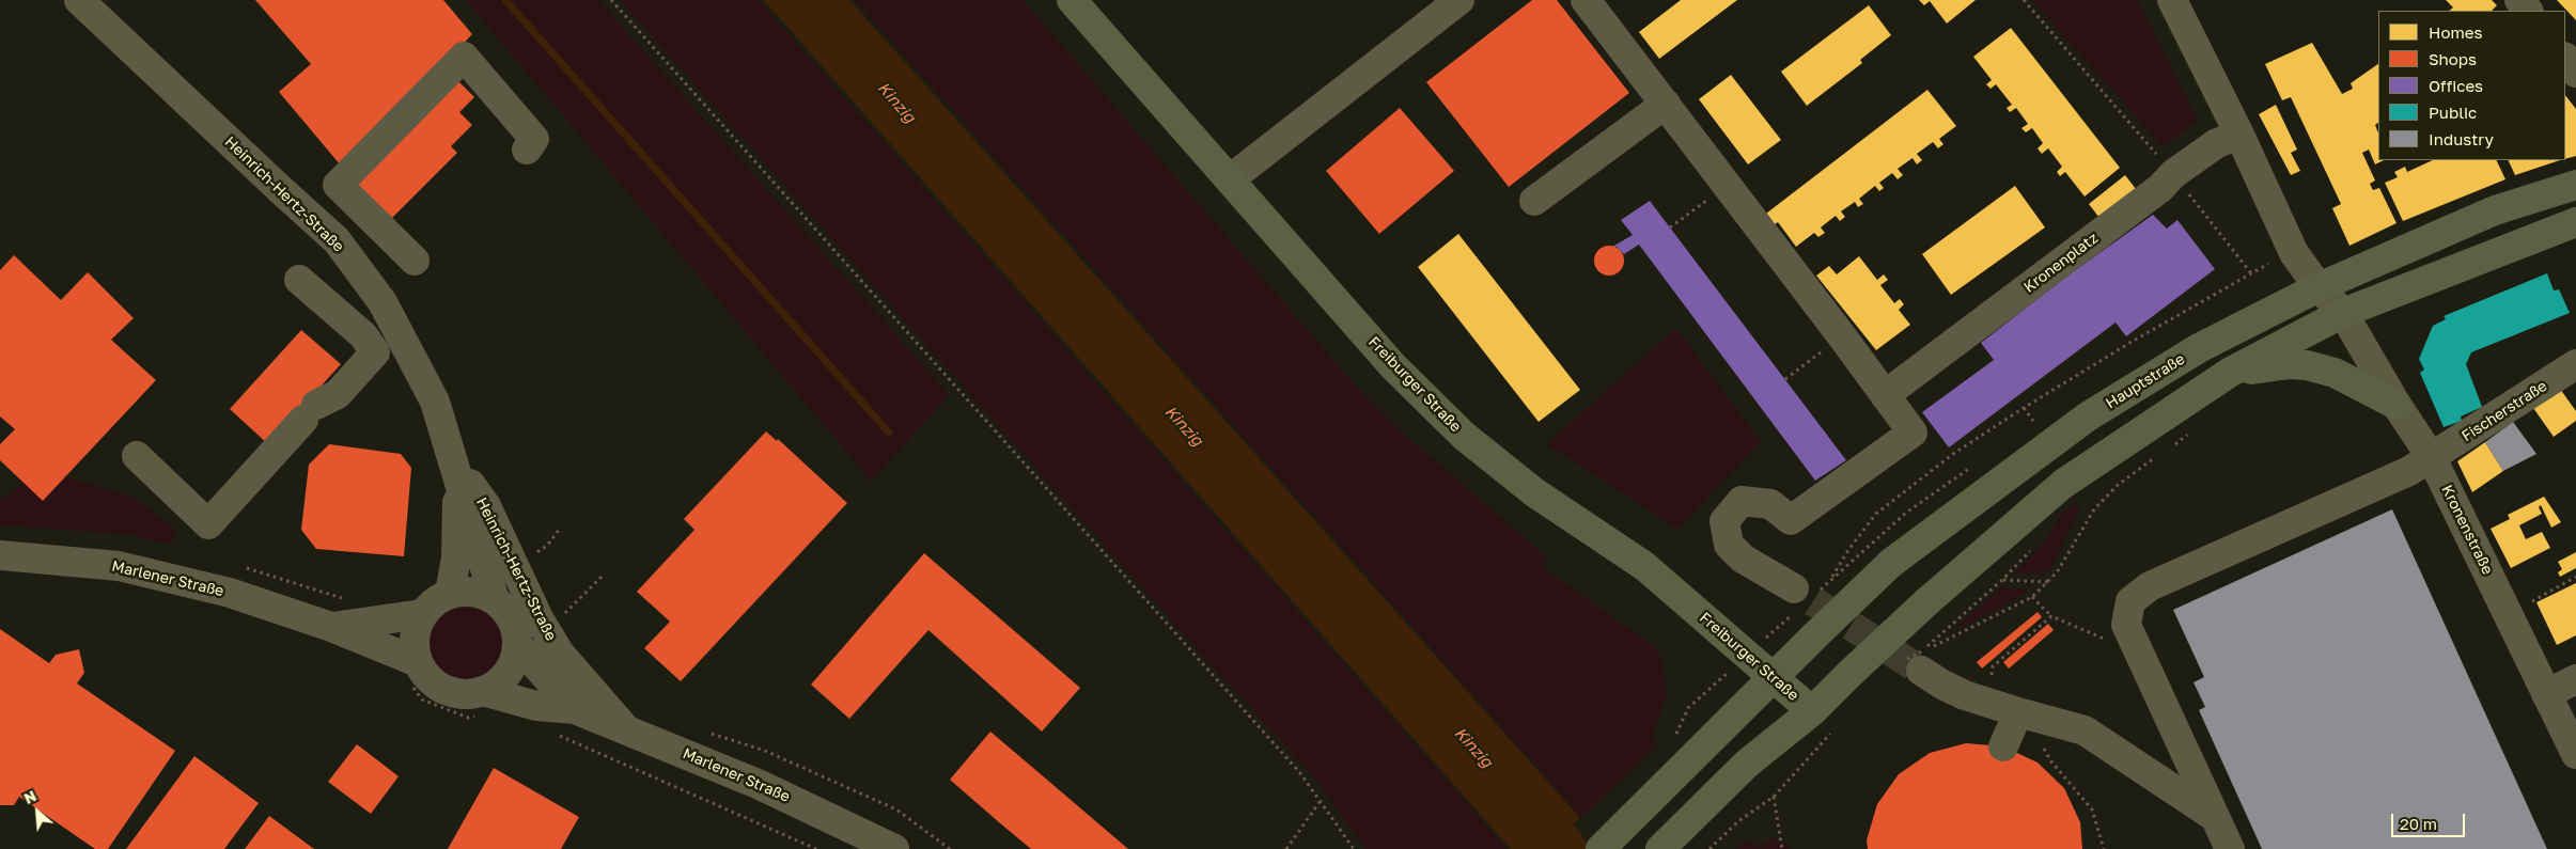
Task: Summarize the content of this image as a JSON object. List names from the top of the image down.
{
  "streets": {
    "main road": ["Hauptstraße", "Freiburger Straße"],
    "street": [
      "Heinrich-Hertz-Straße",
      "Kronenplatz",
      "Fischerstraße",
      "Kronenstraße",
      "Marlener Straße"
    ]
  },
  "crossings": [
    ["Heinrich-Hertz-Straße", "Marlener Straße"],
    ["Hauptstraße", "Freiburger Straße"],
    ["Hauptstraße", "Kronenstraße"],
    ["Fischerstraße", "Kronenstraße"]
  ],
  "water": ["Kinzig"],
  "legend": [
    "Homes",
    "Shops",
    "Offices",
    "Public",
    "Industry"
  ],
  "scale_bar": "20 m",
  "north": "top left"
}
